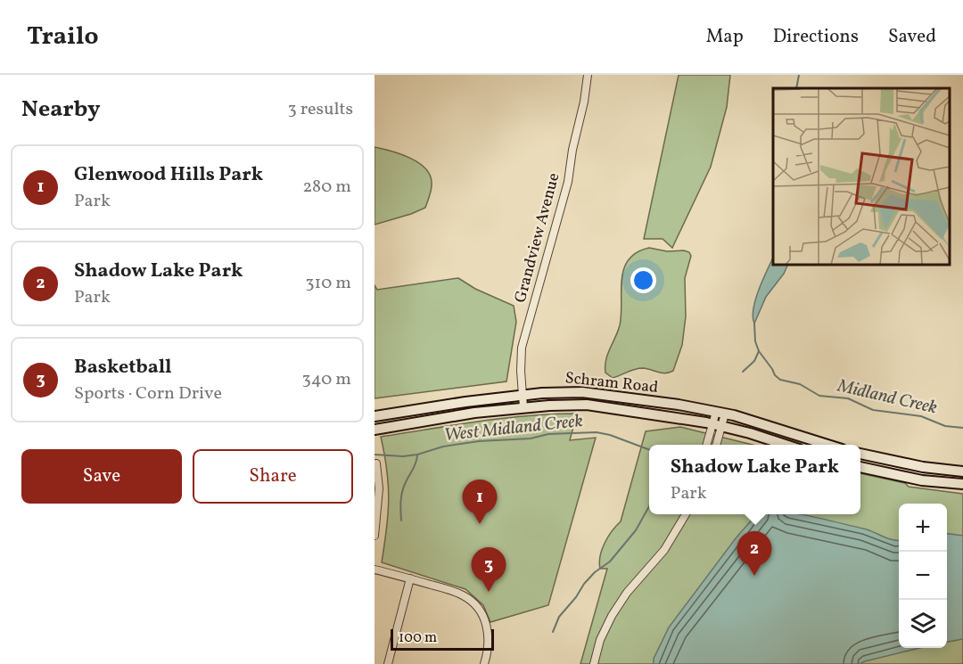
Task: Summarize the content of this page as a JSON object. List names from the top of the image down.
{
  "streets": {
    "main road": ["Schram Road"],
    "street": ["Grandview Avenue"]
  },
  "crossings": [
    ["Grandview Avenue", "Schram Road"]
  ],
  "water": ["Midland Creek", "West Midland Creek"],
  "scale_bar": "100 m",
  "page": {
    "header": "Trailo",
    "nav": ["Map", "Directions", "Saved"],
    "heading": ["Nearby", "3 results"],
    "list": [
      {
        "mark": "1",
        "name": "Glenwood Hills Park",
        "note": "Park",
        "value": "280 m"
      },
      {
        "mark": "2",
        "name": "Shadow Lake Park",
        "note": "Park",
        "value": "310 m"
      },
      {
        "mark": "3",
        "name": "Basketball",
        "note": "Sports · Corn Drive",
        "value": "340 m"
      }
    ],
    "buttons": ["Save", "Share"],
    "popup": ["Shadow Lake Park", "Park"],
    "pins": ["1", "2", "3"],
    "map_buttons": ["+", "−"],
    "scale": "100 m"
  }
}
